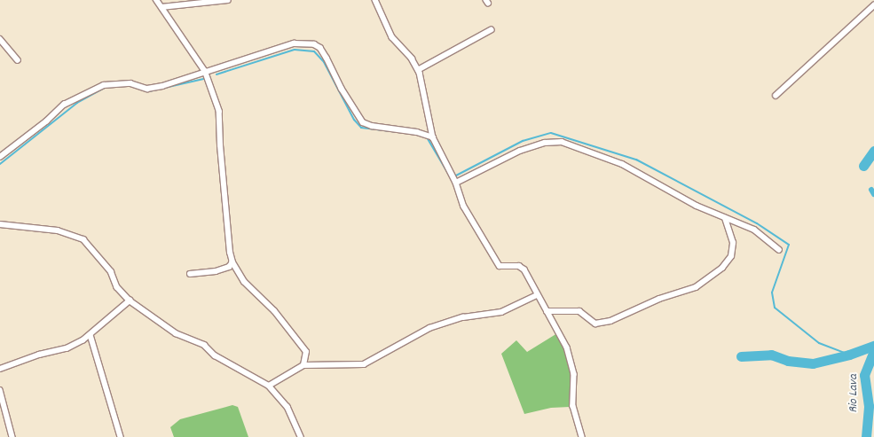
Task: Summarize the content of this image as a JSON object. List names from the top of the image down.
{
  "water": ["Rio Lava"]
}
